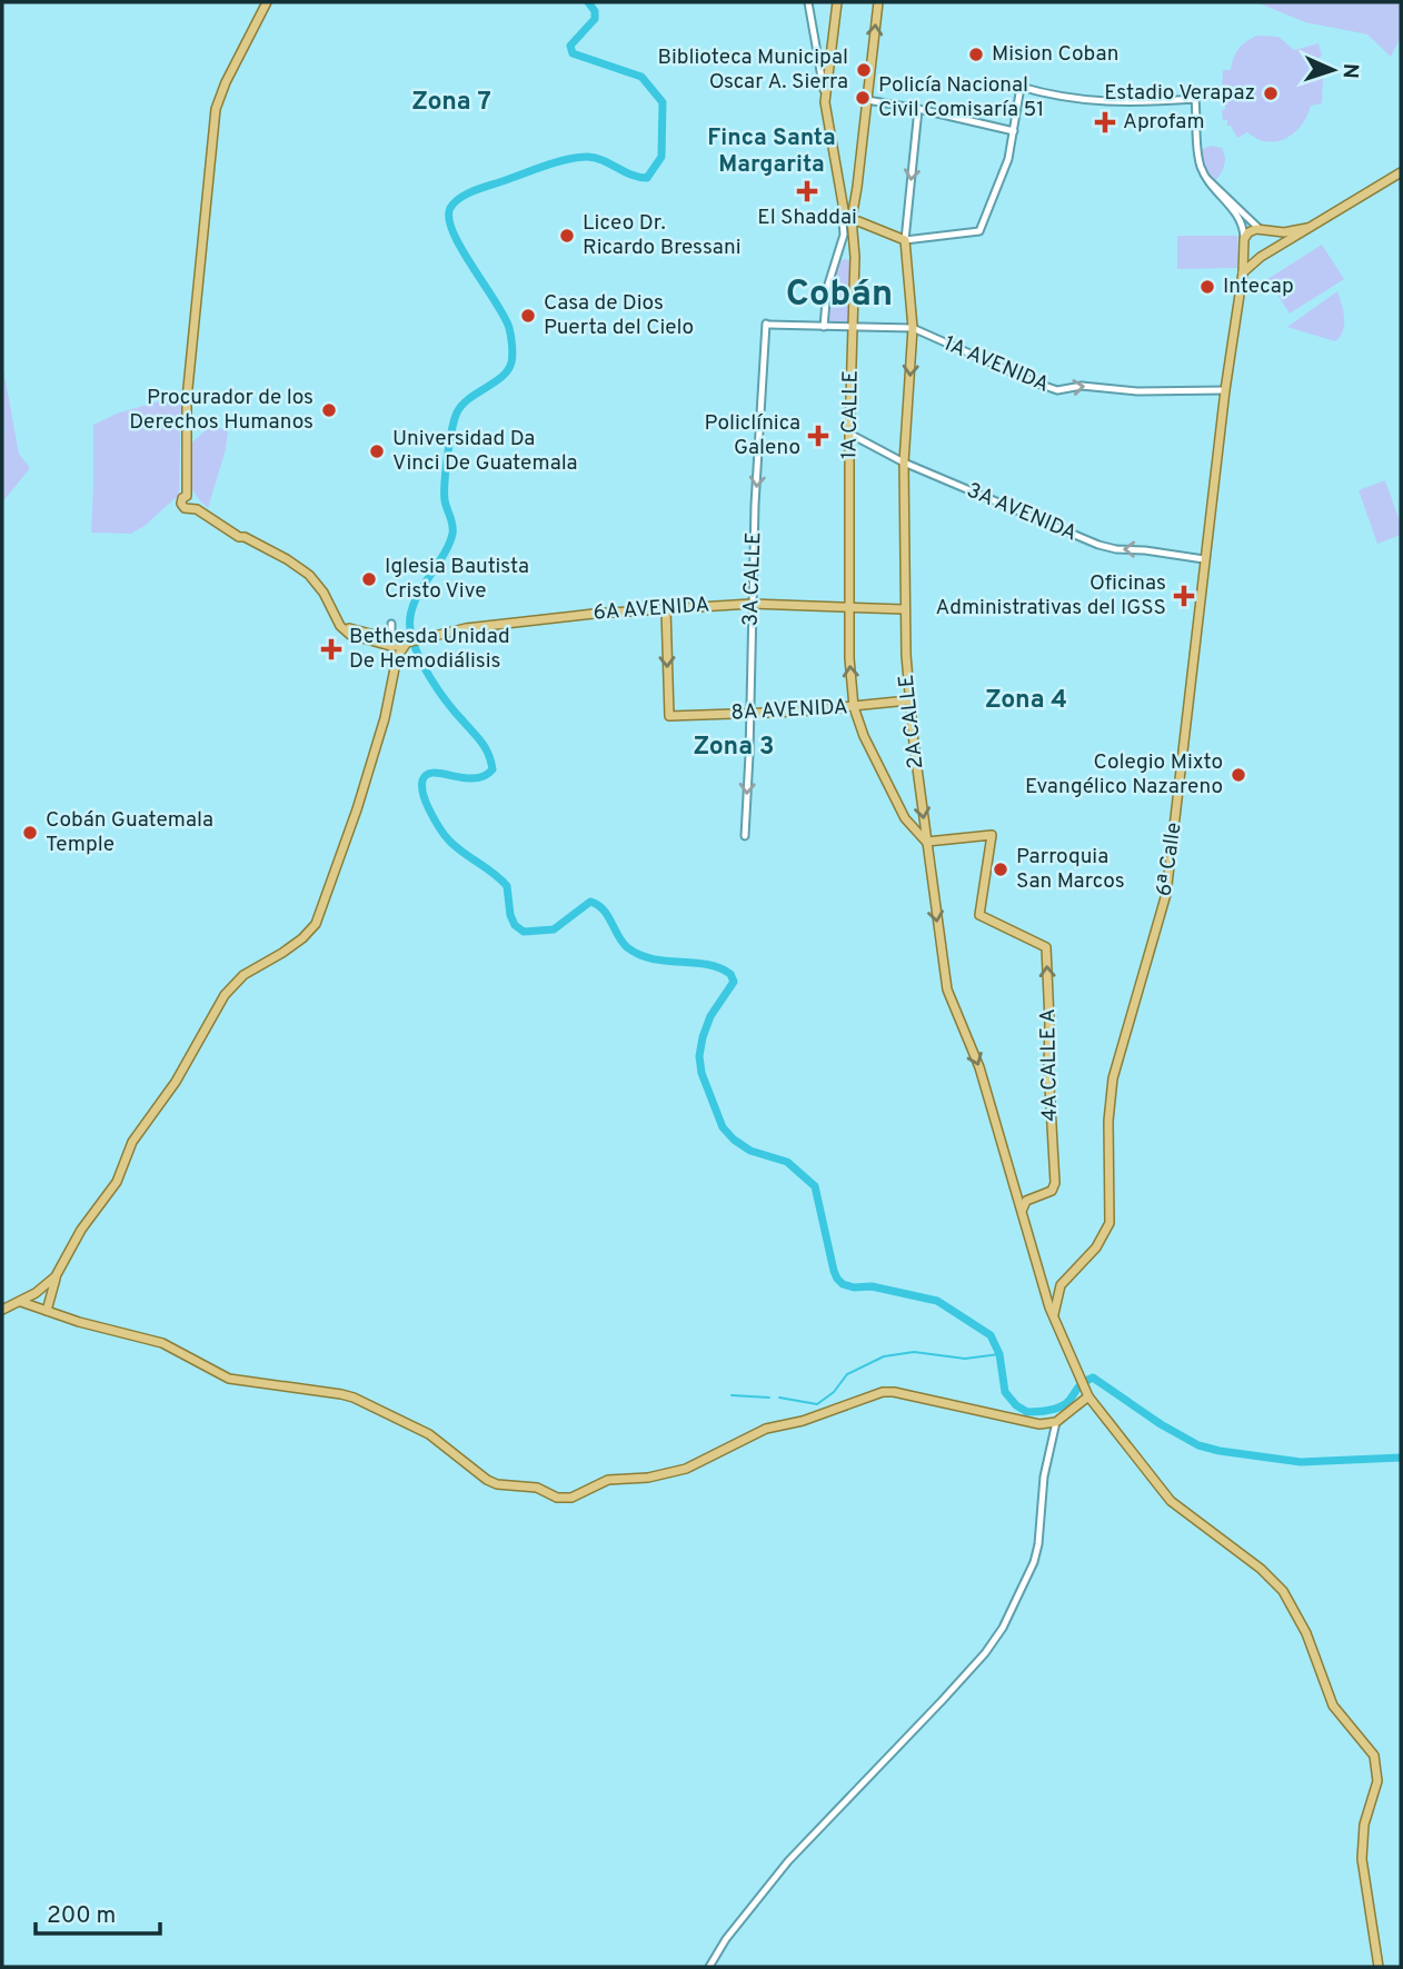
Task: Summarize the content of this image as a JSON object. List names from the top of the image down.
{
  "streets": {
    "main road": [
      "1A CALLE",
      "6A AVENIDA",
      "8A AVENIDA",
      "2A CALLE",
      "6ª Calle",
      "4A CALLE A"
    ],
    "street": ["1A AVENIDA", "3A AVENIDA", "3A CALLE"]
  },
  "crossings": [
    ["1A AVENIDA", "1A CALLE"],
    ["1A AVENIDA", "3A CALLE"],
    ["1A AVENIDA", "2A CALLE"],
    ["1A AVENIDA", "6ª Calle"],
    ["1A CALLE", "3A AVENIDA"],
    ["1A CALLE", "6A AVENIDA"],
    ["1A CALLE", "8A AVENIDA"],
    ["1A CALLE", "2A CALLE"],
    ["1A CALLE", "4A CALLE A"],
    ["3A AVENIDA", "2A CALLE"],
    ["3A AVENIDA", "6ª Calle"],
    ["3A CALLE", "6A AVENIDA"],
    ["3A CALLE", "8A AVENIDA"],
    ["6A AVENIDA", "8A AVENIDA"],
    ["6A AVENIDA", "2A CALLE"],
    ["8A AVENIDA", "2A CALLE"],
    ["2A CALLE", "4A CALLE A"]
  ],
  "one_way": [
    "1A AVENIDA",
    "3A AVENIDA",
    "3A CALLE",
    "2A CALLE"
  ],
  "districts": [
    "Zona 7",
    "Finca Santa Margarita",
    "Cobán",
    "Zona 4",
    "Zona 3"
  ],
  "places": {
    "other": [
      "Mision Coban",
      "Biblioteca Municipal Oscar A. Sierra",
      "Estadio Verapaz",
      "Policía Nacional Civil Comisaría 51",
      "Liceo Dr. Ricardo Bressani",
      "Intecap",
      "Casa de Dios Puerta del Cielo",
      "Procurador de los Derechos Humanos",
      "Universidad Da Vinci De Guatemala",
      "Iglesia Bautista Cristo Vive",
      "Colegio Mixto Evangélico Nazareno",
      "Cobán Guatemala Temple",
      "Parroquia San Marcos"
    ],
    "health": [
      "Aprofam",
      "El Shaddai",
      "Policlínica Galeno",
      "Oficinas Administrativas del IGSS",
      "Bethesda Unidad De Hemodiálisis"
    ]
  },
  "scale_bar": "200 m",
  "north": "right"
}
